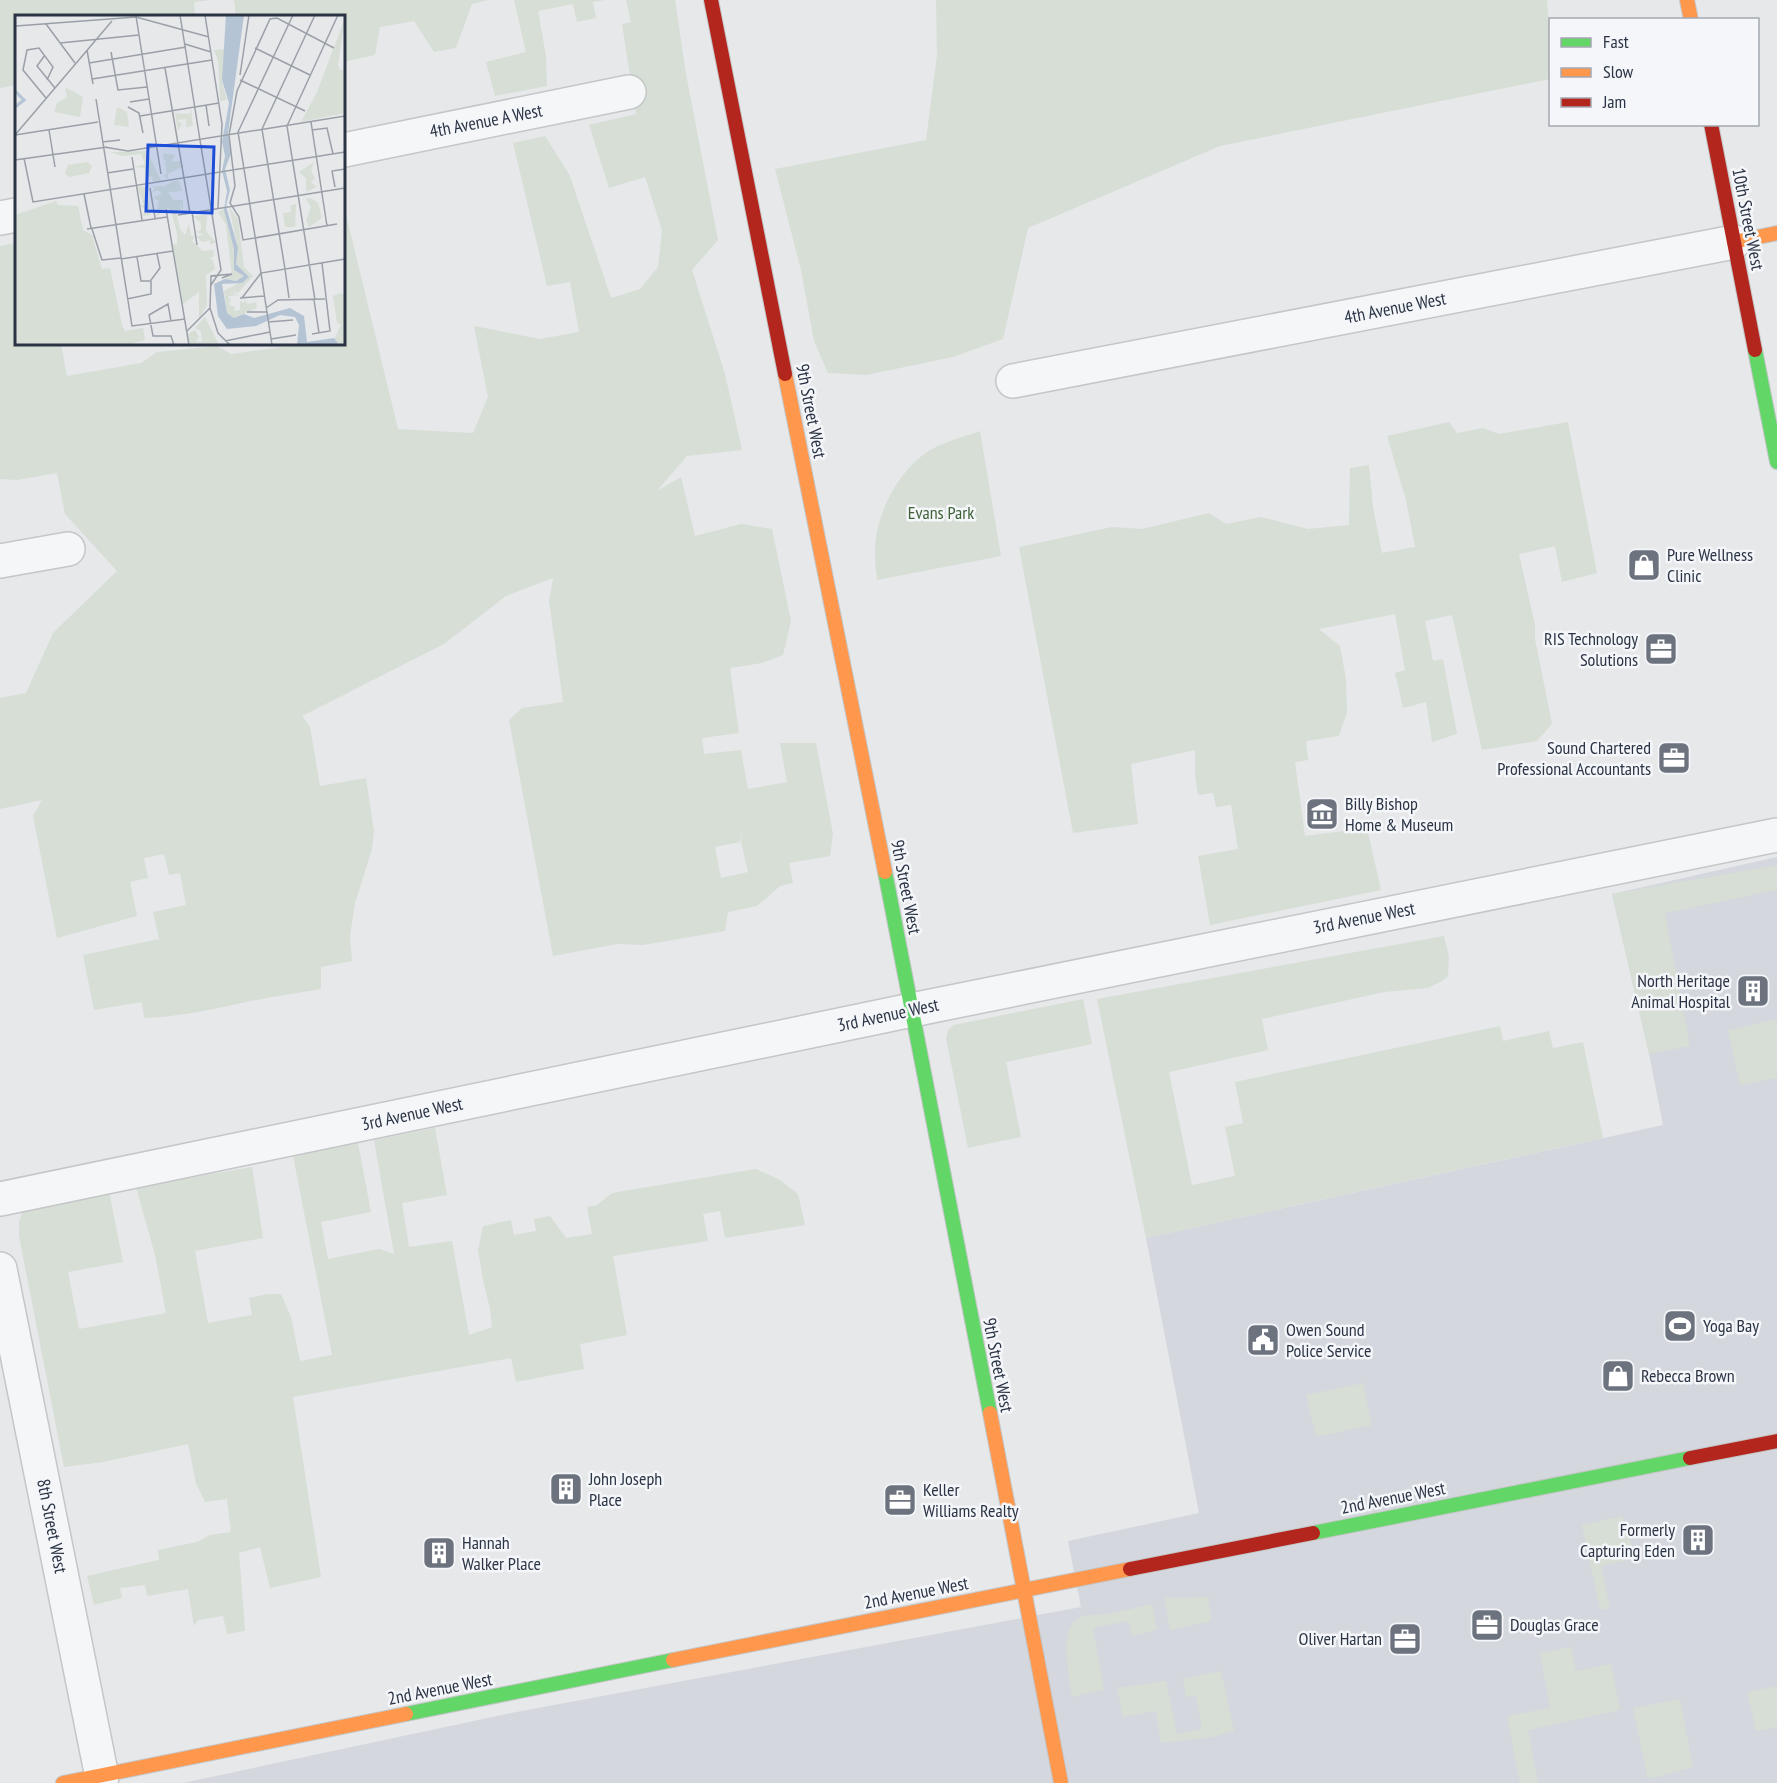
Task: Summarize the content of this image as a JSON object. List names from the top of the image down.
{
  "streets": {
    "street": [
      "4th Avenue A West",
      "10th Street West",
      "4th Avenue West",
      "9th Street West",
      "3rd Avenue West",
      "2nd Avenue West",
      "8th Street West"
    ]
  },
  "crossings": [
    ["10th Street West", "4th Avenue West"],
    ["9th Street West", "3rd Avenue West"],
    ["9th Street West", "2nd Avenue West"],
    ["2nd Avenue West", "8th Street West"]
  ],
  "parks": ["Evans Park"],
  "places": {
    "shop": ["Pure Wellness Clinic", "Rebecca Brown"],
    "office": [
      "RIS Technology Solutions",
      "Sound Chartered Professional Accountants",
      "Keller Williams Realty",
      "Douglas Grace",
      "Oliver Hartan"
    ],
    "museum": ["Billy Bishop Home & Museum"],
    "building": [
      "North Heritage Animal Hospital",
      "John Joseph Place",
      "Formerly Capturing Eden",
      "Hannah Walker Place"
    ],
    "sports": ["Yoga Bay"],
    "public building": ["Owen Sound Police Service"]
  },
  "legend": ["Fast", "Slow", "Jam"]
}
